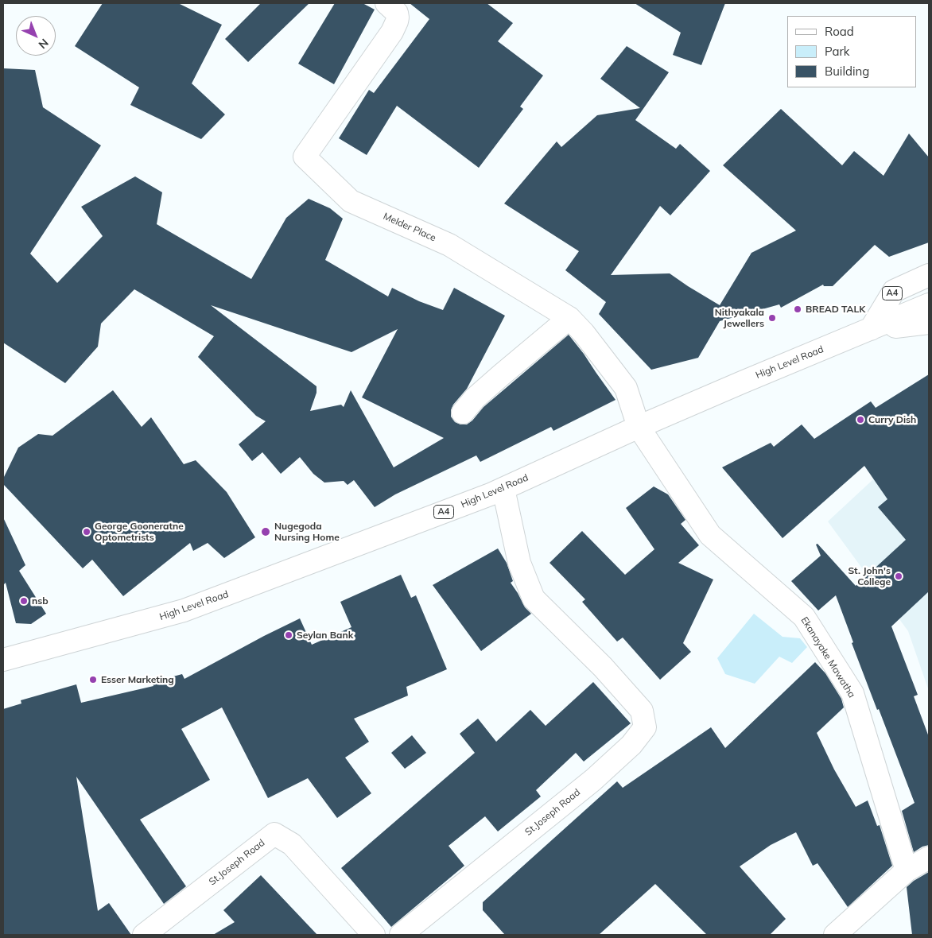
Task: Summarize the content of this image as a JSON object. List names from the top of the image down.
{
  "streets": {
    "main road": [
      "Melder Place",
      "A4",
      "High Level Road",
      "Ekanayake Mawatha",
      "St.Joseph Road"
    ]
  },
  "crossings": [
    ["Melder Place", "High Level Road"],
    ["Melder Place", "Ekanayake Mawatha"],
    ["A4", "High Level Road"],
    ["High Level Road", "Ekanayake Mawatha"],
    ["High Level Road", "St.Joseph Road"]
  ],
  "places": [
    "BREAD TALK",
    "Nithyakala Jewellers",
    "Curry Dish",
    "George Gooneratne Optometrists",
    "Nugegoda Nursing Home",
    "St. John's College",
    "nsb",
    "Seylan Bank",
    "Esser Marketing"
  ],
  "legend": ["Road", "Park", "Building"],
  "north": "bottom right"
}
